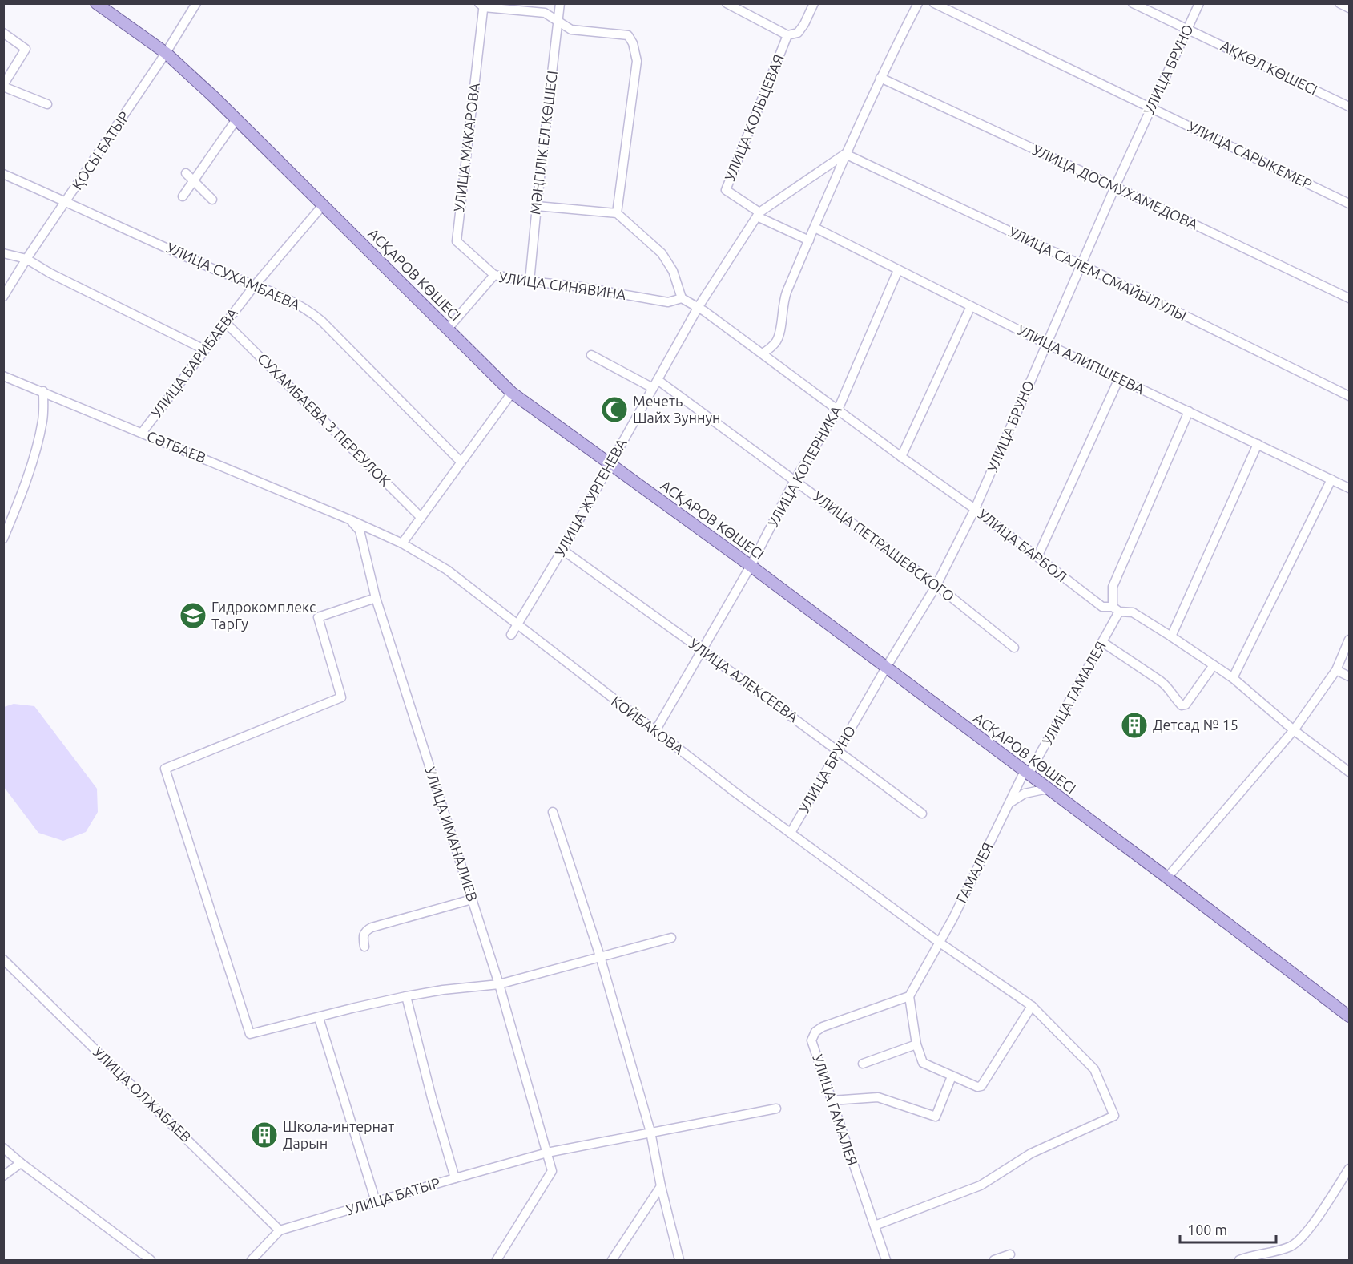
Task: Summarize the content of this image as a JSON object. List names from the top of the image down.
{
  "streets": {
    "main road": ["АСҚАРОВ КӨШЕСІ"],
    "street": [
      "АҚКӨЛ КӨШЕСІ",
      "УЛИЦА БРУНО",
      "УЛИЦА КОЛЬЦЕВАЯ",
      "МӘҢГІЛІК ЕЛ КӨШЕСІ",
      "УЛИЦА МАКАРОВА",
      "ҚОСЫ БАТЫР",
      "УЛИЦА САРЫКЕМЕР",
      "УЛИЦА ДОСМУХАМЕДОВА",
      "УЛИЦА САЛЕМ СМАЙЫЛУЛЫ",
      "УЛИЦА СУХАМБАЕВА",
      "УЛИЦА СИНЯВИНА",
      "УЛИЦА АЛИПШЕЕВА",
      "УЛИЦА БАРИБАЕВА",
      "СУХАМБАЕВА 3 ПЕРЕУЛОК",
      "СӘТБАЕВ",
      "УЛИЦА КОПЕРНИКА",
      "УЛИЦА ЖУРГЕНЕВА",
      "УЛИЦА БАРБОЛ",
      "УЛИЦА ПЕТРАШЕВСКОГО",
      "УЛИЦА АЛЕКСЕЕВА",
      "УЛИЦА ГАМАЛЕЯ",
      "КОЙБАКОВА",
      "УЛИЦА ИМАНАЛИЕВ",
      "ГАМАЛЕЯ",
      "УЛИЦА ОЛЖАБАЕВ",
      "УЛИЦА БАТЫР"
    ]
  },
  "crossings": [
    ["АҚКӨЛ КӨШЕСІ", "УЛИЦА БРУНО"],
    ["УЛИЦА БРУНО", "УЛИЦА САРЫКЕМЕР"],
    ["УЛИЦА БРУНО", "УЛИЦА ДОСМУХАМЕДОВА"],
    ["УЛИЦА БРУНО", "УЛИЦА САЛЕМ СМАЙЫЛУЛЫ"],
    ["УЛИЦА БРУНО", "АСҚАРОВ КӨШЕСІ"],
    ["УЛИЦА БРУНО", "УЛИЦА АЛИПШЕЕВА"],
    ["УЛИЦА БРУНО", "УЛИЦА БАРБОЛ"],
    ["УЛИЦА БРУНО", "УЛИЦА ПЕТРАШЕВСКОГО"],
    ["УЛИЦА БРУНО", "УЛИЦА АЛЕКСЕЕВА"],
    ["УЛИЦА БРУНО", "КОЙБАКОВА"],
    ["УЛИЦА КОЛЬЦЕВАЯ", "УЛИЦА ЖУРГЕНЕВА"],
    ["МӘҢГІЛІК ЕЛ КӨШЕСІ", "УЛИЦА СИНЯВИНА"],
    ["УЛИЦА МАКАРОВА", "УЛИЦА СИНЯВИНА"],
    ["ҚОСЫ БАТЫР", "АСҚАРОВ КӨШЕСІ"],
    ["ҚОСЫ БАТЫР", "УЛИЦА СУХАМБАЕВА"],
    ["АСҚАРОВ КӨШЕСІ", "УЛИЦА СИНЯВИНА"],
    ["АСҚАРОВ КӨШЕСІ", "УЛИЦА БАРИБАЕВА"],
    ["АСҚАРОВ КӨШЕСІ", "УЛИЦА КОПЕРНИКА"],
    ["АСҚАРОВ КӨШЕСІ", "УЛИЦА ЖУРГЕНЕВА"],
    ["АСҚАРОВ КӨШЕСІ", "УЛИЦА ГАМАЛЕЯ"],
    ["УЛИЦА СУХАМБАЕВА", "УЛИЦА БАРИБАЕВА"],
    ["УЛИЦА АЛИПШЕЕВА", "УЛИЦА КОПЕРНИКА"],
    ["УЛИЦА БАРИБАЕВА", "СУХАМБАЕВА 3 ПЕРЕУЛОК"],
    ["УЛИЦА БАРИБАЕВА", "СӘТБАЕВ"],
    ["СӘТБАЕВ", "КОЙБАКОВА"],
    ["СӘТБАЕВ", "УЛИЦА ИМАНАЛИЕВ"],
    ["УЛИЦА КОПЕРНИКА", "УЛИЦА БАРБОЛ"],
    ["УЛИЦА КОПЕРНИКА", "УЛИЦА ПЕТРАШЕВСКОГО"],
    ["УЛИЦА КОПЕРНИКА", "УЛИЦА АЛЕКСЕЕВА"],
    ["УЛИЦА КОПЕРНИКА", "КОЙБАКОВА"],
    ["УЛИЦА ЖУРГЕНЕВА", "УЛИЦА БАРБОЛ"],
    ["УЛИЦА ЖУРГЕНЕВА", "УЛИЦА ПЕТРАШЕВСКОГО"],
    ["УЛИЦА ЖУРГЕНЕВА", "УЛИЦА АЛЕКСЕЕВА"],
    ["УЛИЦА ЖУРГЕНЕВА", "КОЙБАКОВА"],
    ["УЛИЦА БАРБОЛ", "УЛИЦА ГАМАЛЕЯ"],
    ["УЛИЦА ГАМАЛЕЯ", "КОЙБАКОВА"],
    ["УЛИЦА ГАМАЛЕЯ", "ГАМАЛЕЯ"],
    ["КОЙБАКОВА", "УЛИЦА ИМАНАЛИЕВ"],
    ["КОЙБАКОВА", "ГАМАЛЕЯ"],
    ["УЛИЦА ИМАНАЛИЕВ", "УЛИЦА БАТЫР"],
    ["УЛИЦА ОЛЖАБАЕВ", "УЛИЦА БАТЫР"]
  ],
  "places": {
    "mosque": ["Мечеть Шайх Зуннун"],
    "school or university": ["Гидрокомплекс ТарГу"],
    "building": ["Детсад № 15", "Школа-интернат Дарын"]
  },
  "scale_bar": "100 m"
}
